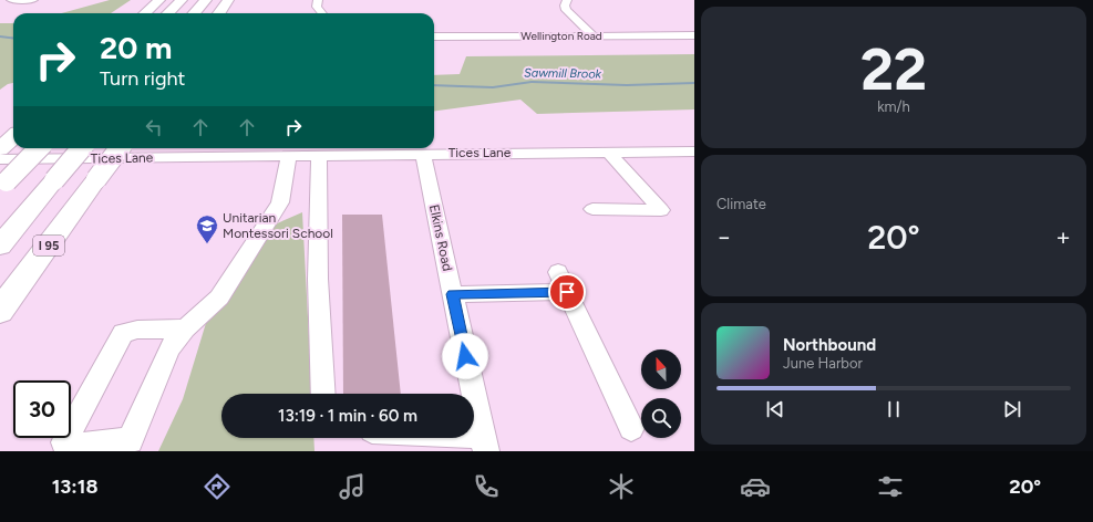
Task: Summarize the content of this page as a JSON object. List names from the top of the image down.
{
  "streets": {
    "highway": ["I 95"],
    "street": ["Wellington Road", "Tices Lane", "Elkins Road"]
  },
  "crossings": [
    ["Tices Lane", "Elkins Road"]
  ],
  "water": ["Sawmill Brook"],
  "places": {
    "school or university": ["Unitarian Montessori School"]
  },
  "north": "top",
  "page": {
    "tile": [
      ["22", "km/h"],
      "Climate"
    ],
    "turn": ["20 m", "Turn right"],
    "heat": ["−", "20°", "+"],
    "song": ["Northbound", "June Harbor"],
    "limit": "30",
    "trip": "13:19 · 1 min · 60 m",
    "tabs": ["13:18", "20°"]
  }
}
